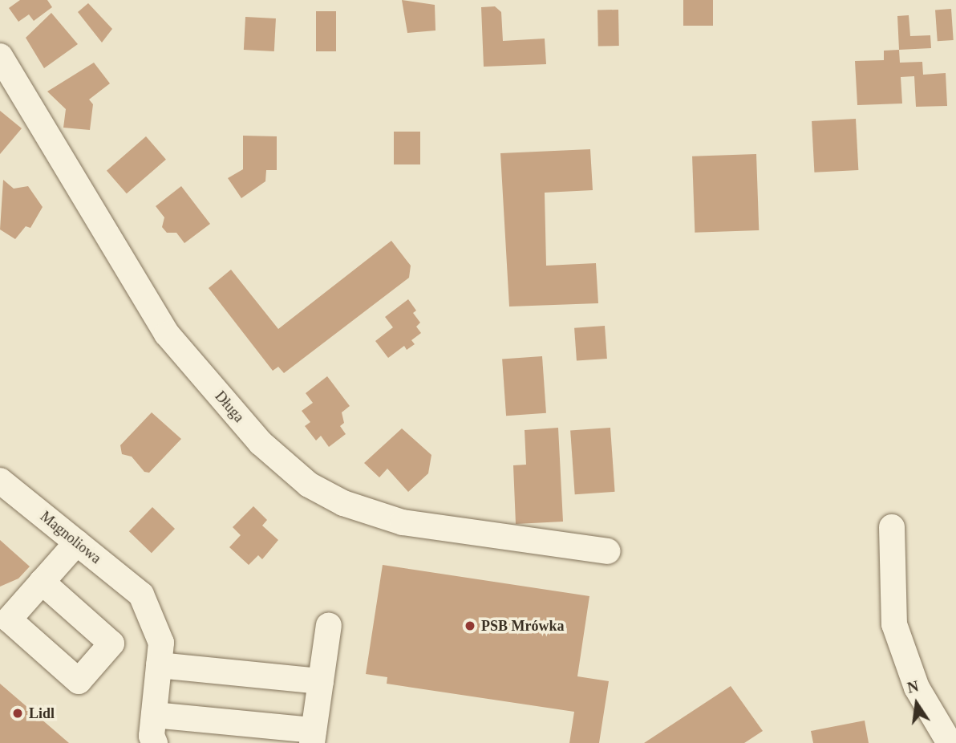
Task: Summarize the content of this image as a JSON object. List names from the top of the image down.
{
  "streets": {
    "street": ["Długa", "Magnoliowa"]
  },
  "places": ["PSB Mrówka", "Lidl"],
  "north": "top"
}
